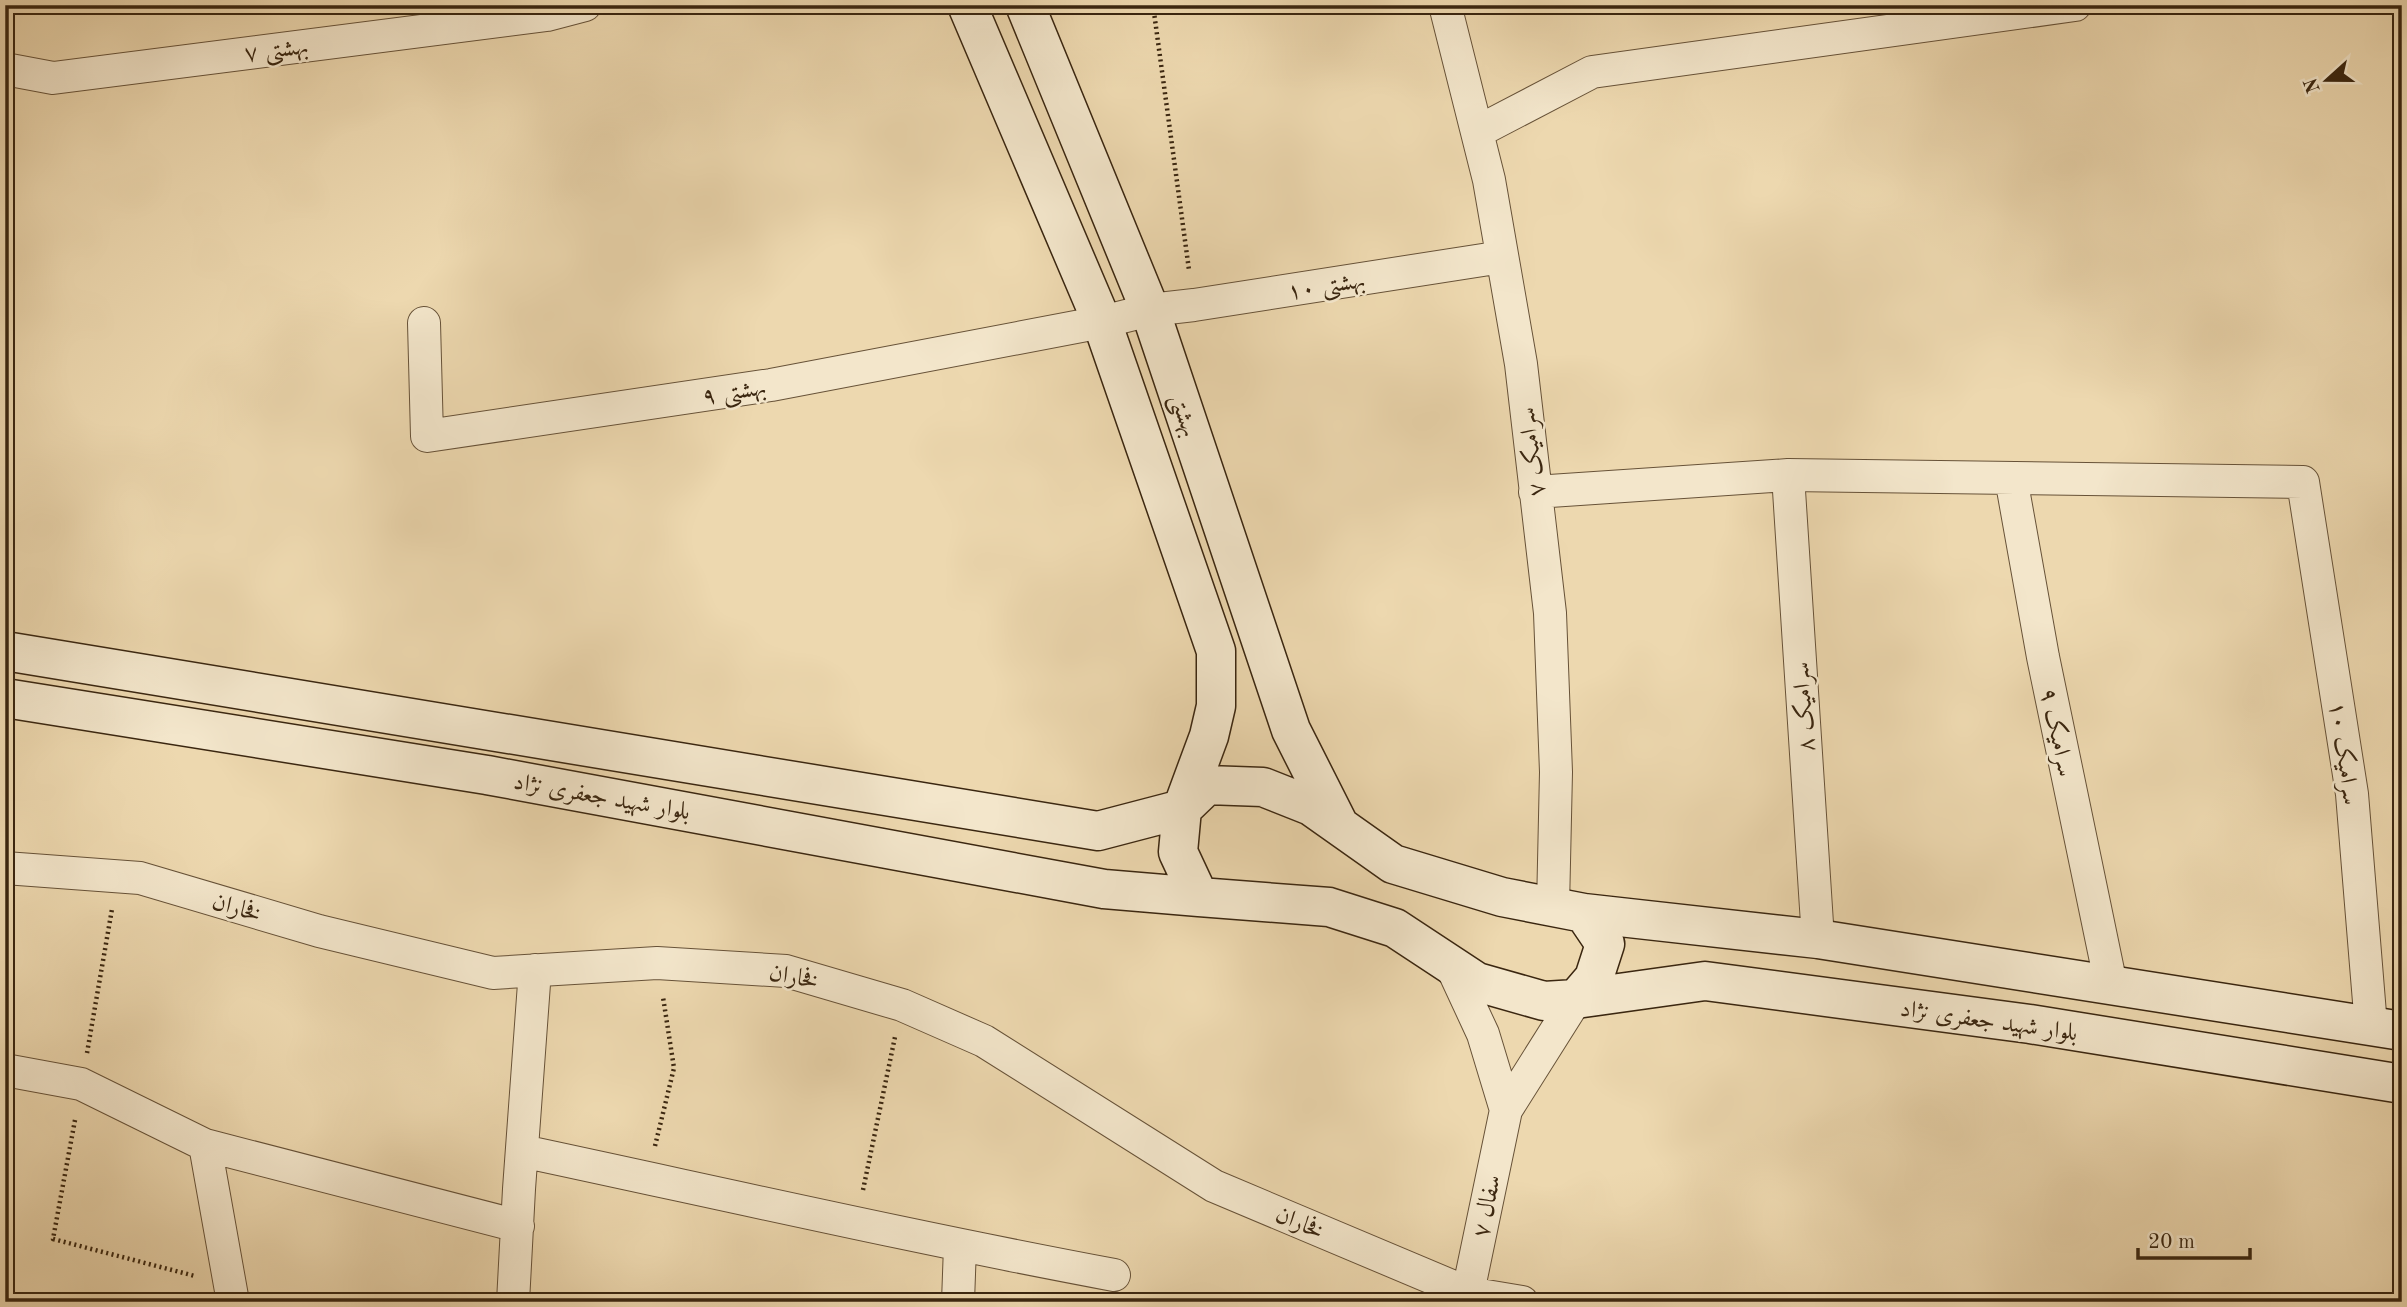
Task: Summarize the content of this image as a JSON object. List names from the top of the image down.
{
  "streets": {
    "main road": ["بهشتی", "بلوار شهید جعفری نژاد"],
    "street": [
      "بهشتی ۷",
      "بهشتی ۱۰",
      "بهشتی ۹",
      "سرامیک ۷",
      "سرامیک ۸",
      "سرامیک ۹",
      "سرامیک ۱۰",
      "فخاران",
      "سفال ۷"
    ]
  },
  "crossings": [
    ["بهشتی ۱۰", "بهشتی ۹"],
    ["بهشتی ۱۰", "بهشتی"],
    ["بهشتی ۱۰", "سرامیک ۷"],
    ["بهشتی ۹", "بهشتی"],
    ["بهشتی", "بلوار شهید جعفری نژاد"],
    ["سرامیک ۹", "سرامیک ۱۰"],
    ["فخاران", "سفال ۷"]
  ],
  "scale_bar": "20 m",
  "north": "left"
}
